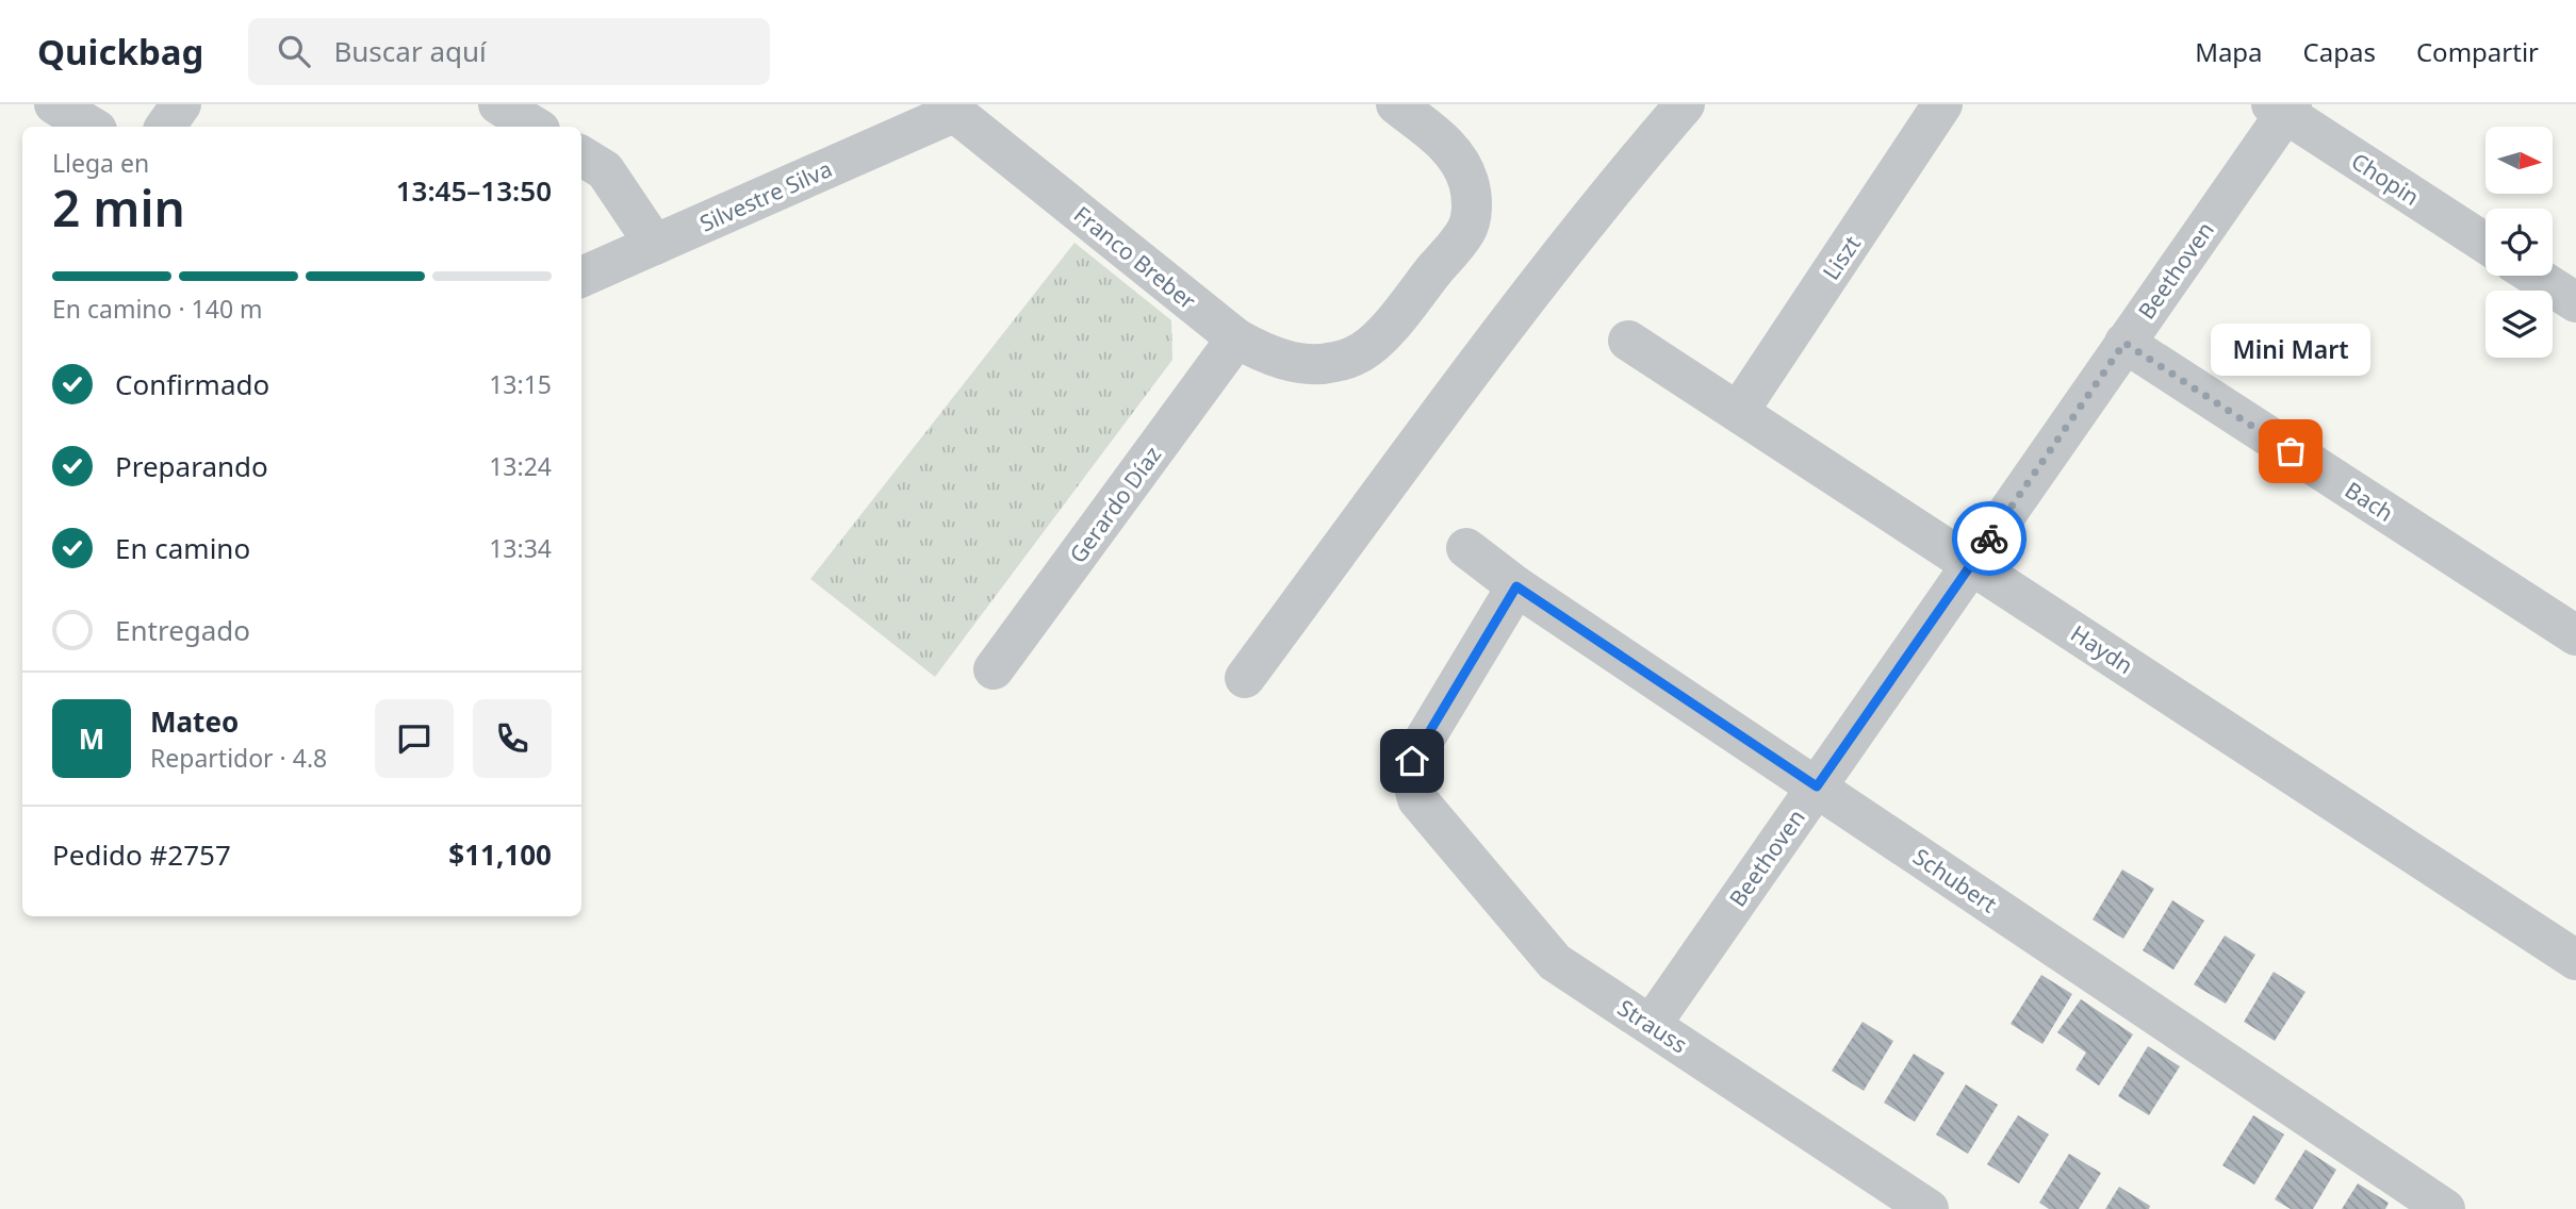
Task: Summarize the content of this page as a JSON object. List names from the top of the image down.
{
  "streets": {
    "street": [
      "Chopin",
      "Silvestre Silva",
      "Franco Breber",
      "Liszt",
      "Beethoven",
      "Bach",
      "Gerardo Díaz",
      "Haydn",
      "Schubert",
      "Strauss"
    ]
  },
  "crossings": [
    ["Chopin", "Beethoven"],
    ["Silvestre Silva", "Franco Breber"],
    ["Franco Breber", "Gerardo Díaz"],
    ["Liszt", "Haydn"],
    ["Beethoven", "Bach"],
    ["Beethoven", "Haydn"],
    ["Beethoven", "Schubert"],
    ["Beethoven", "Strauss"],
    ["Schubert", "Strauss"]
  ],
  "places": ["Mini Mart"],
  "north": "right",
  "page": {
    "header": "Quickbag",
    "search": "Buscar aquí",
    "nav": ["Mapa", "Capas", "Compartir"],
    "heading": ["2 min", "Llega en", "13:45–13:50"],
    "panel": [
      "Mateo",
      "Repartidor · 4.8",
      "Pedido #2757",
      "$11,100"
    ],
    "bar": "En camino · 140 m",
    "bubble": "Mini Mart",
    "list": [
      ["Confirmado", "13:15"],
      ["Preparando", "13:24"],
      ["En camino", "13:34"],
      "Entregado"
    ],
    "round": "M"
  }
}
